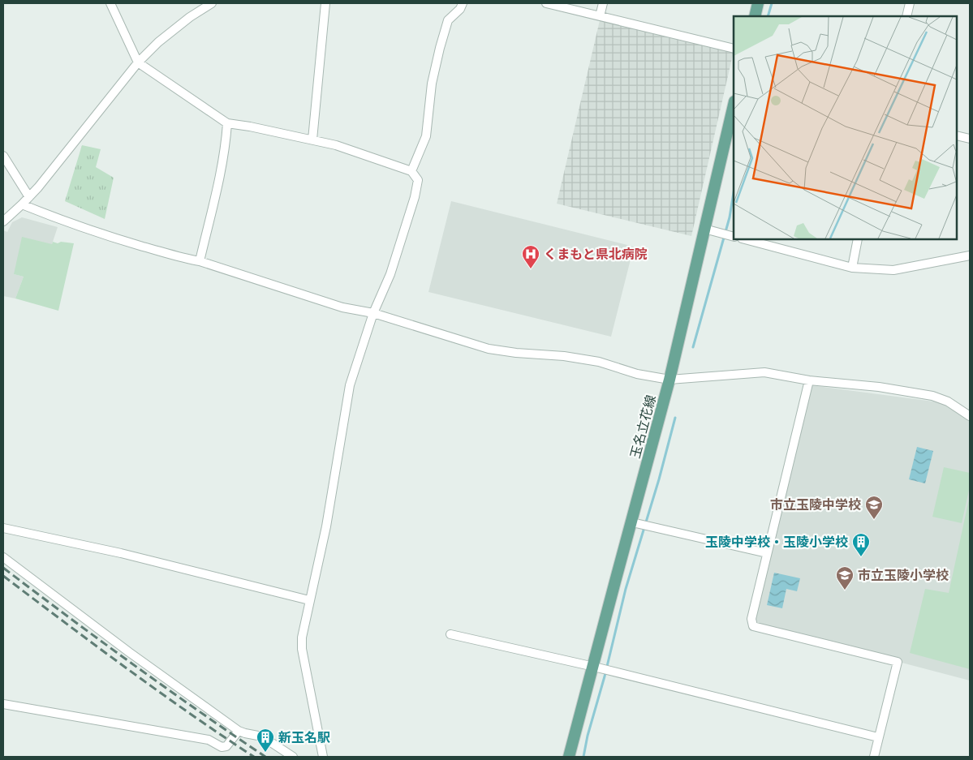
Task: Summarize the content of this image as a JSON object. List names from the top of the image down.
{
  "streets": {
    "main road": ["玉名立花線"]
  },
  "places": {
    "hospital": ["くまもと県北病院"],
    "school or university": ["市立玉陵中学校", "市立玉陵小学校"],
    "building": ["玉陵中学校・玉陵小学校", "新玉名駅"]
  }
}
